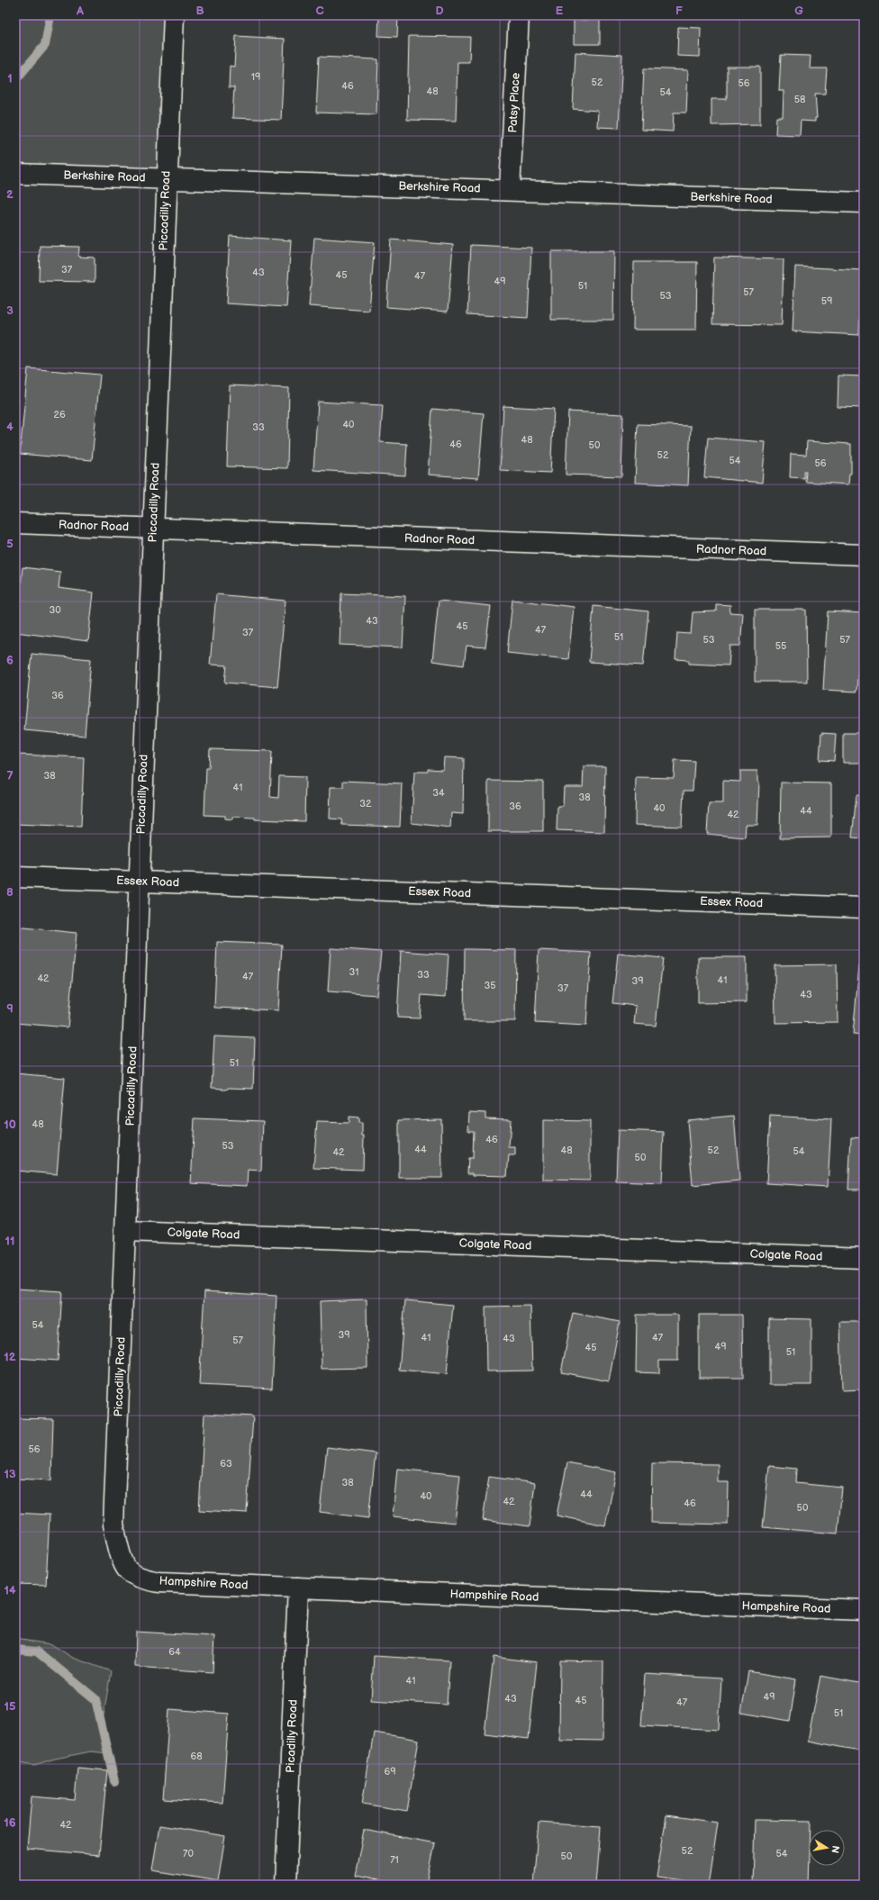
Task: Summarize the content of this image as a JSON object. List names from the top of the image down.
{
  "streets": {
    "street": [
      "Patsy Place",
      "Berkshire Road",
      "Piccadilly Road",
      "Radnor Road",
      "Essex Road",
      "Colgate Road",
      "Hampshire Road",
      "Picadilly Road"
    ]
  },
  "crossings": [
    ["Patsy Place", "Berkshire Road"],
    ["Berkshire Road", "Piccadilly Road"],
    ["Piccadilly Road", "Radnor Road"],
    ["Piccadilly Road", "Essex Road"],
    ["Piccadilly Road", "Colgate Road"],
    ["Piccadilly Road", "Hampshire Road"],
    ["Hampshire Road", "Picadilly Road"]
  ],
  "house_numbers": [
    "19",
    "52",
    "56",
    "46",
    "48",
    "54",
    "58",
    "37",
    "43",
    "45",
    "47",
    "49",
    "51",
    "57",
    "53",
    "59",
    "26",
    "40",
    "33",
    "48",
    "46",
    "50",
    "52",
    "54",
    "56",
    "30",
    "43",
    "45",
    "47",
    "37",
    "51",
    "53",
    "57",
    "55",
    "36",
    "38",
    "41",
    "34",
    "38",
    "32",
    "36",
    "40",
    "44",
    "42",
    "31",
    "33",
    "47",
    "42",
    "41",
    "39",
    "35",
    "37",
    "43",
    "51",
    "48",
    "46",
    "53",
    "44",
    "48",
    "52",
    "54",
    "42",
    "50",
    "54",
    "39",
    "41",
    "47",
    "43",
    "57",
    "49",
    "45",
    "51",
    "56",
    "63",
    "38",
    "44",
    "40",
    "42",
    "46",
    "50",
    "64",
    "41",
    "49",
    "43",
    "45",
    "47",
    "51",
    "68",
    "69",
    "42",
    "52",
    "70",
    "54",
    "50",
    "71"
  ],
  "north": "right",
  "grid": {
    "columns": [
      "A",
      "B",
      "C",
      "D",
      "E",
      "F",
      "G"
    ],
    "rows": [
      "1",
      "2",
      "3",
      "4",
      "5",
      "6",
      "7",
      "8",
      "9",
      "10",
      "11",
      "12",
      "13",
      "14",
      "15",
      "16"
    ]
  }
}
